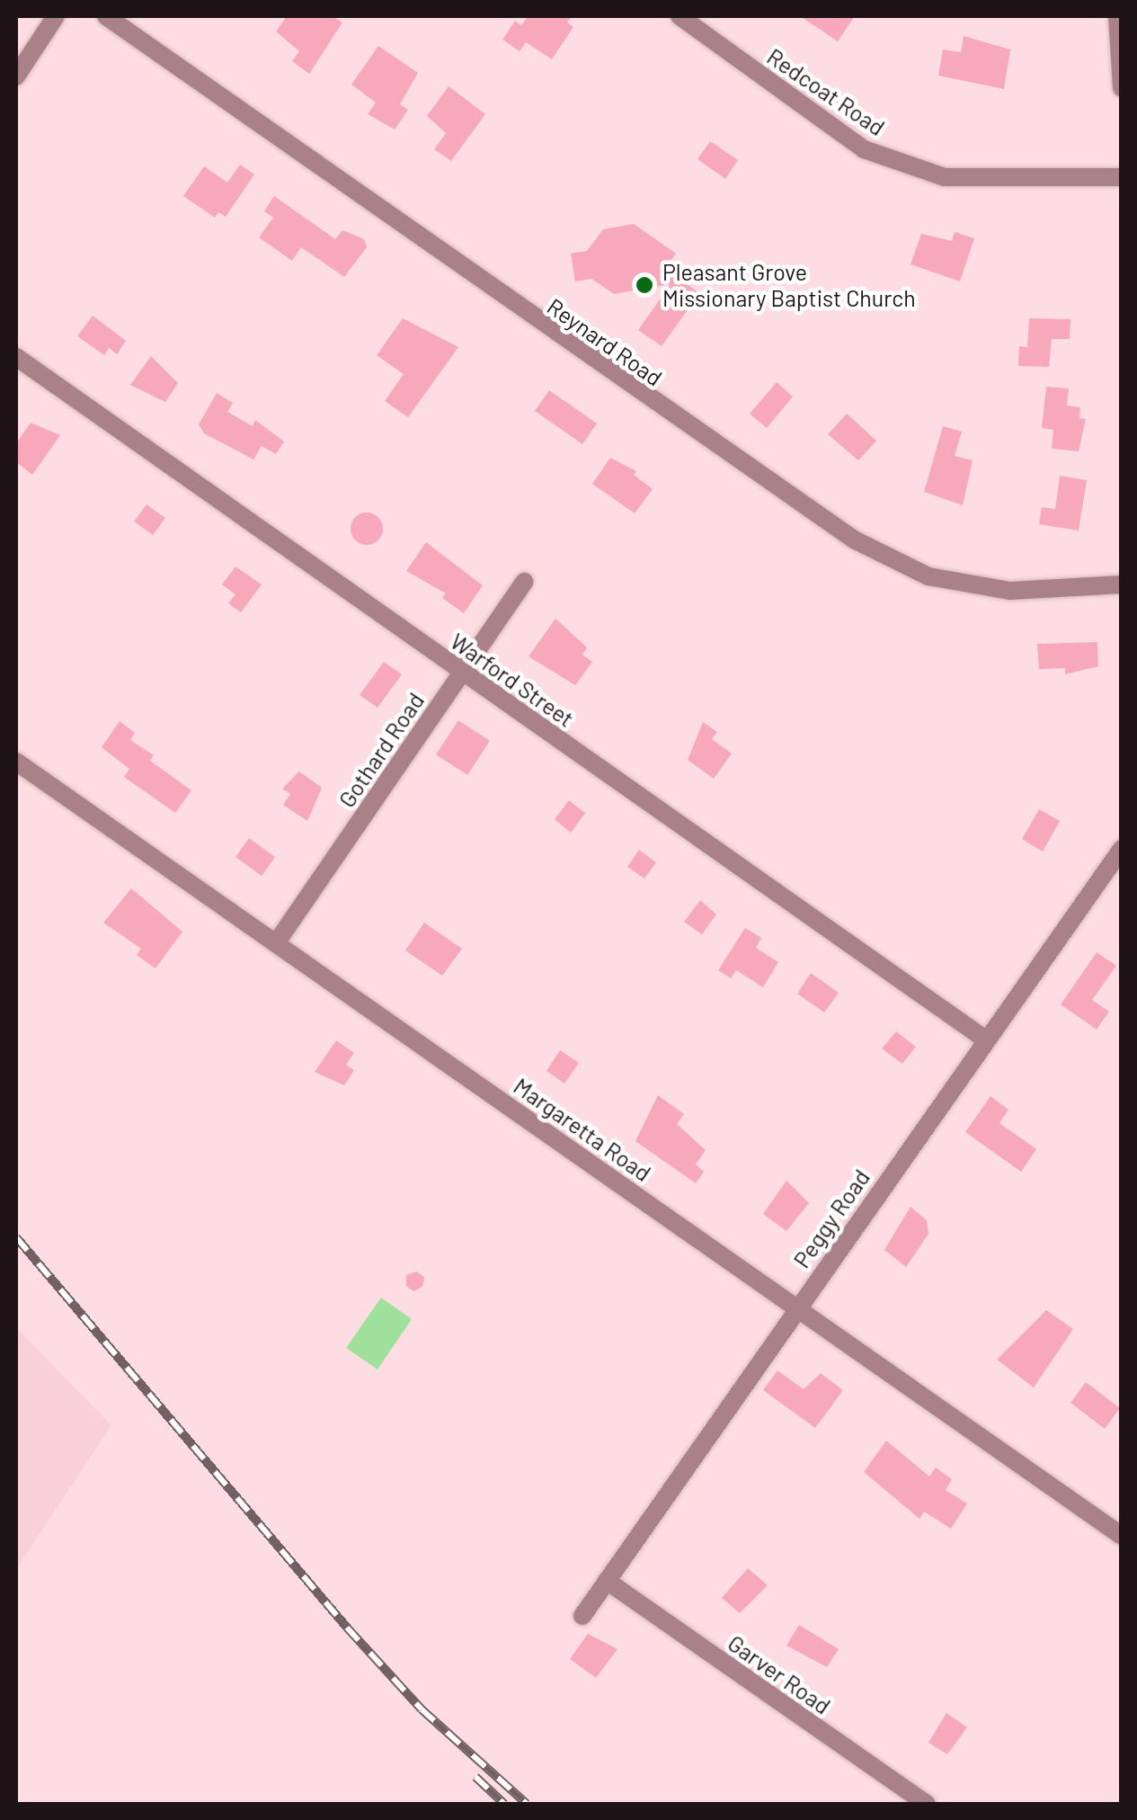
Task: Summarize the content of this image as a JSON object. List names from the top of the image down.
{
  "streets": {
    "street": [
      "Redcoat Road",
      "Reynard Road",
      "Warford Street",
      "Gothard Road",
      "Margaretta Road",
      "Peggy Road",
      "Garver Road"
    ]
  },
  "crossings": [
    ["Warford Street", "Gothard Road"],
    ["Warford Street", "Peggy Road"],
    ["Gothard Road", "Margaretta Road"],
    ["Margaretta Road", "Peggy Road"],
    ["Peggy Road", "Garver Road"]
  ],
  "places": ["Pleasant Grove Missionary Baptist Church"]
}
